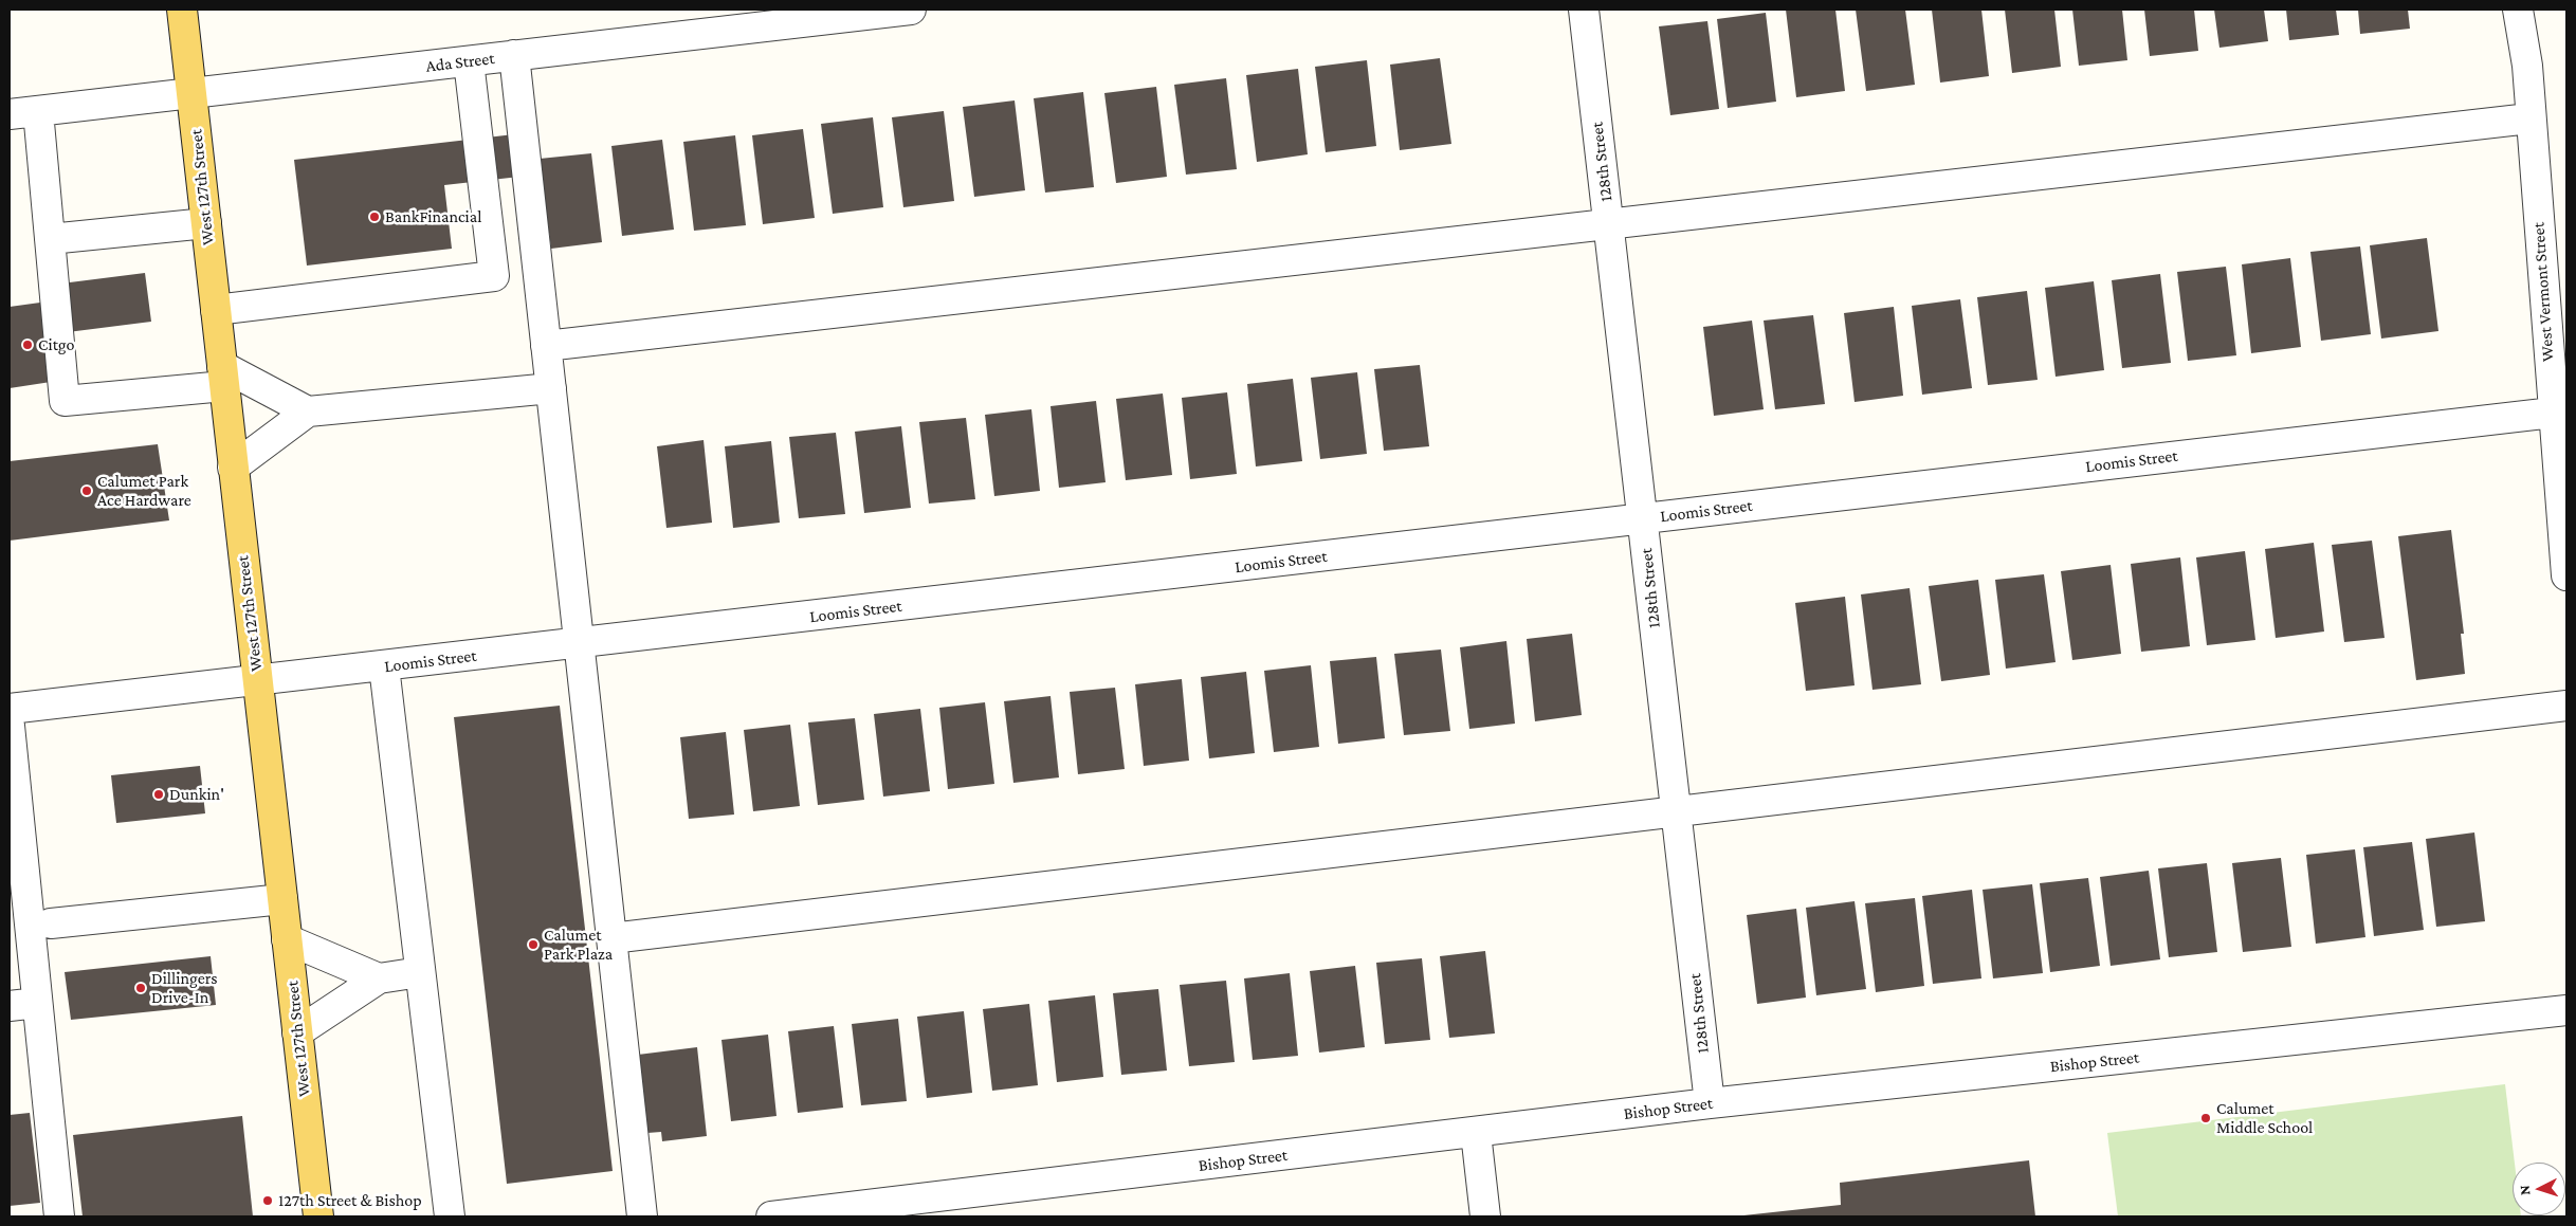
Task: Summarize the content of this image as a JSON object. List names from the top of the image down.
{
  "streets": {
    "main road": ["West 127th Street"],
    "street": [
      "Ada Street",
      "128th Street",
      "West Vermont Street",
      "Loomis Street",
      "Bishop Street"
    ]
  },
  "crossings": [
    ["Ada Street", "West 127th Street"],
    ["128th Street", "Loomis Street"],
    ["128th Street", "Bishop Street"],
    ["West 127th Street", "Loomis Street"],
    ["West Vermont Street", "Loomis Street"]
  ],
  "places": [
    "BankFinancial",
    "Citgo",
    "Calumet Park Ace Hardware",
    "Dunkin'",
    "Calumet Park Plaza",
    "Dillingers Drive-In",
    "Calumet Middle School",
    "127th Street & Bishop"
  ],
  "north": "left"
}
